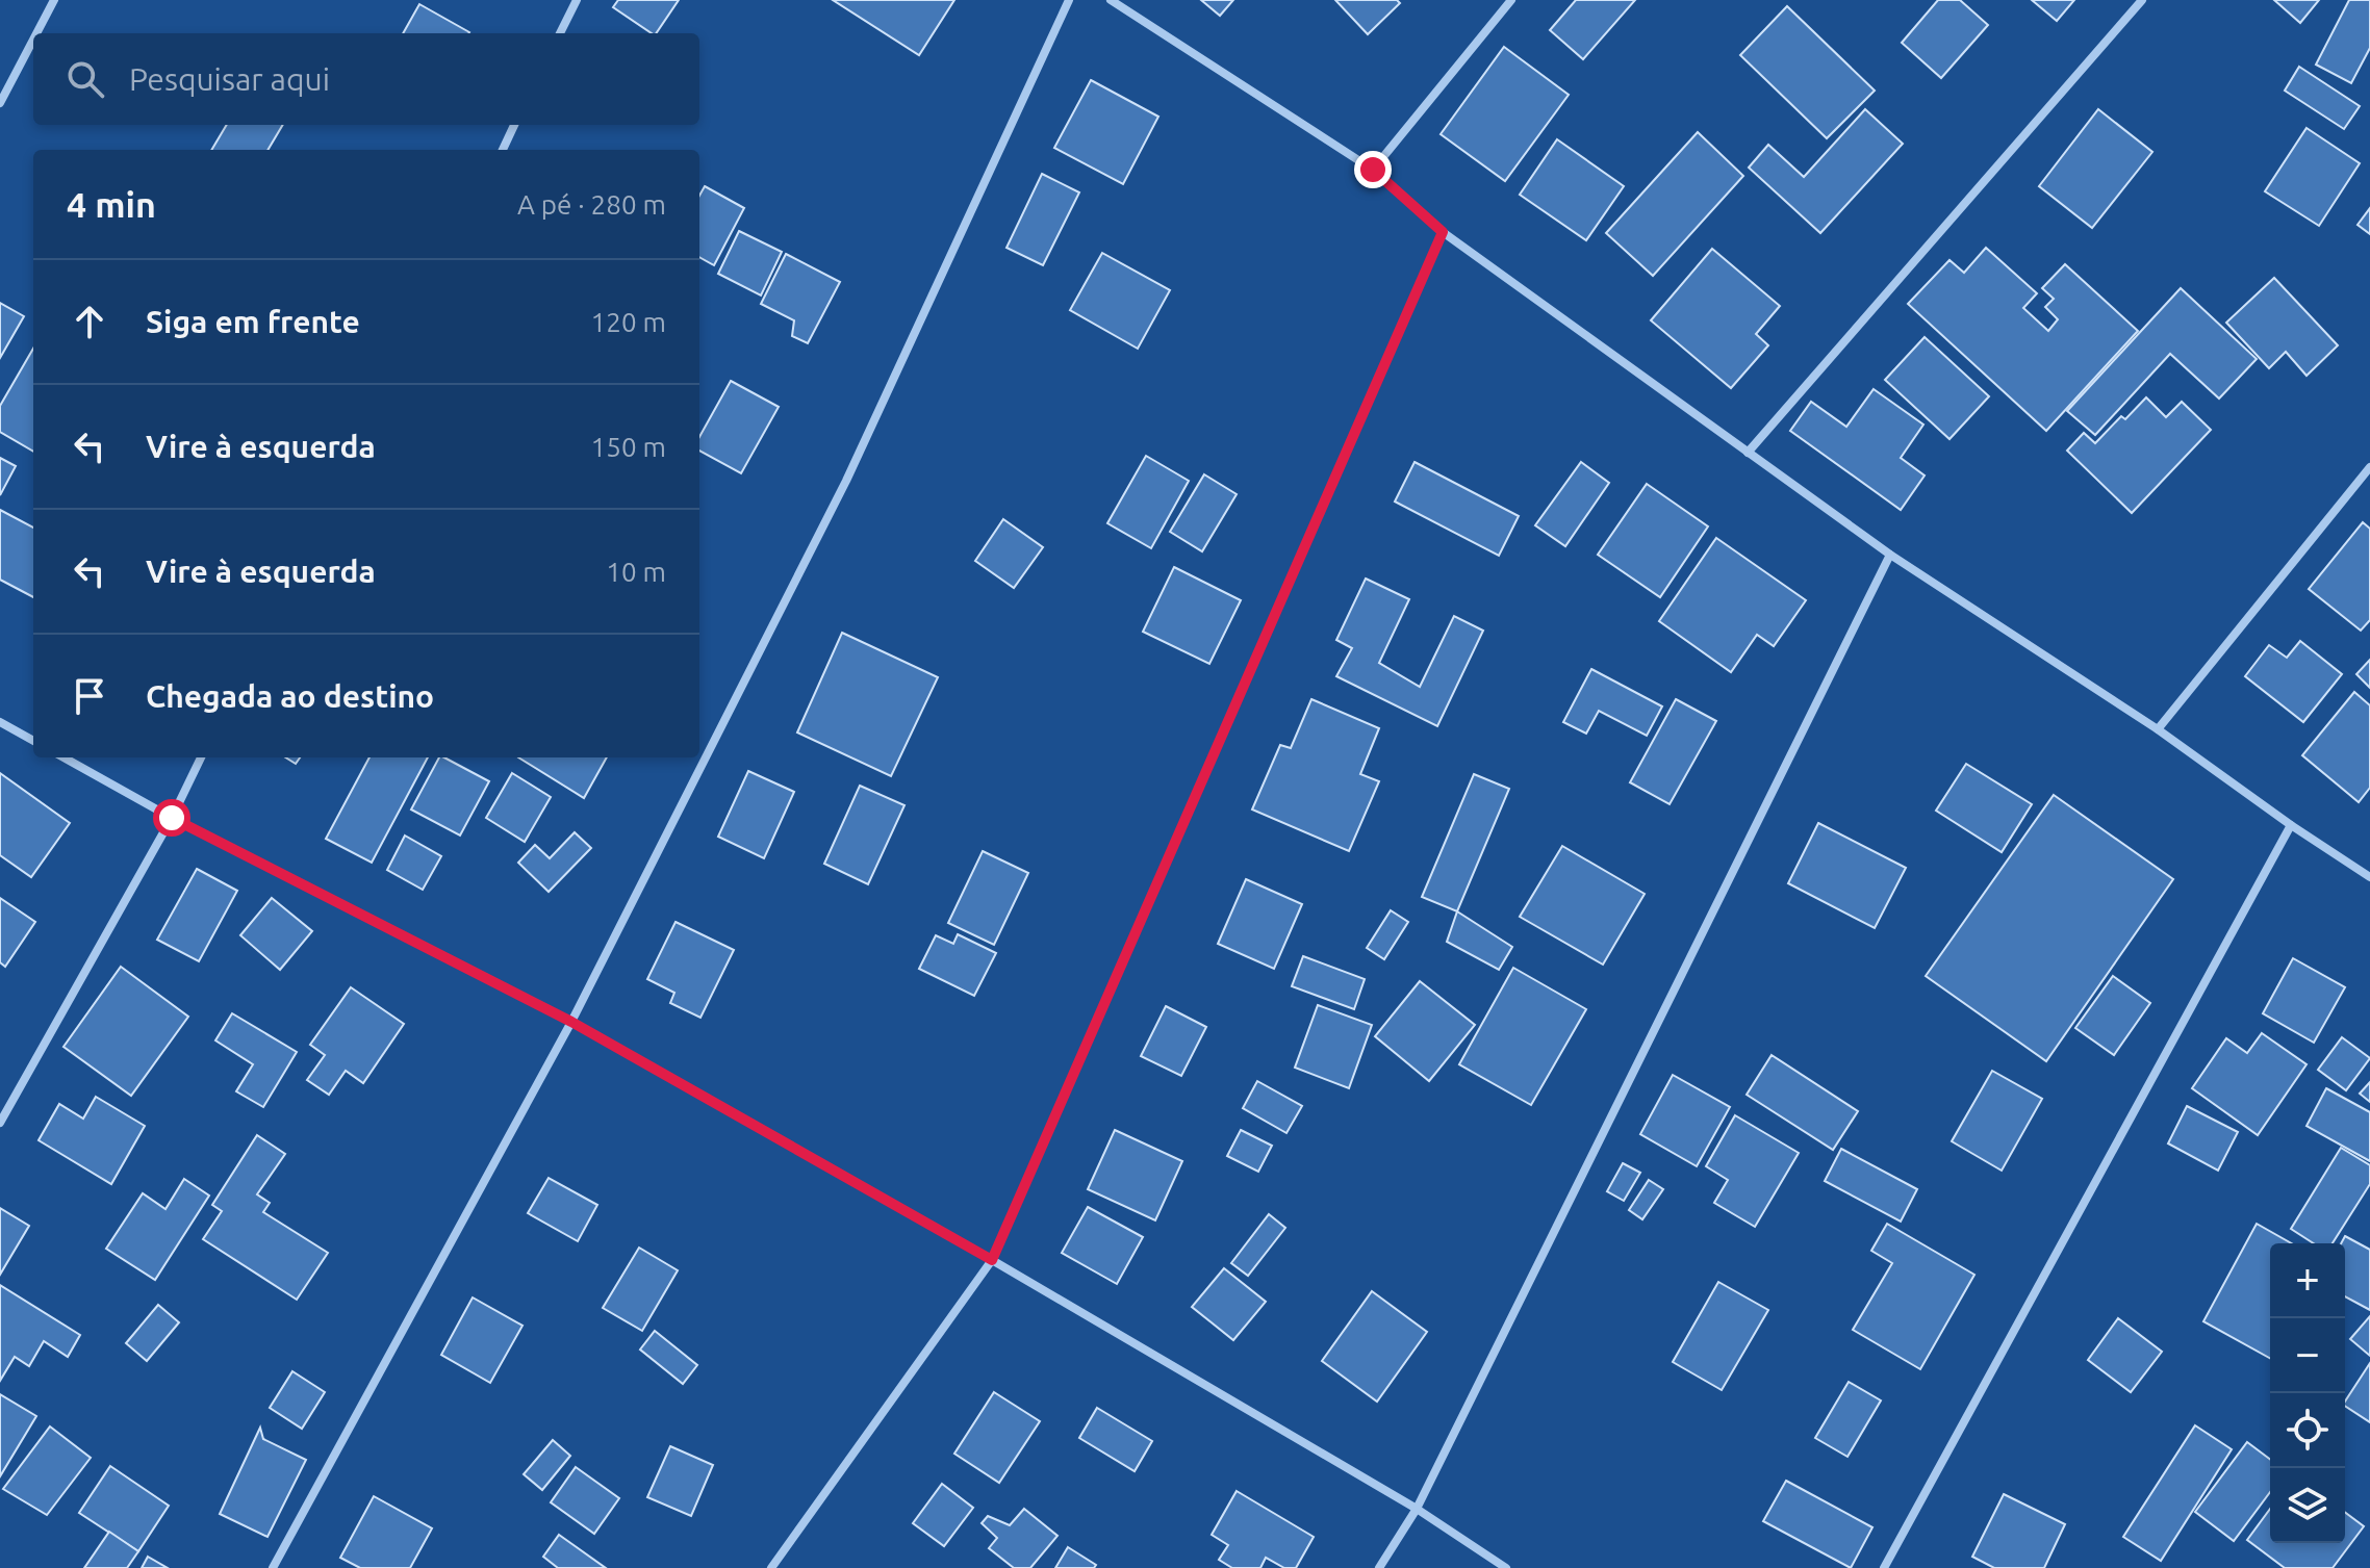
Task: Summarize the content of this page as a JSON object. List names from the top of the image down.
{
  "page": {
    "search": "Pesquisar aqui",
    "heading": ["4 min", "A pé · 280 m"],
    "list": [
      ["Siga em frente", "120 m"],
      ["Vire à esquerda", "150 m"],
      ["Vire à esquerda", "10 m"],
      "Chegada ao destino"
    ],
    "map_buttons": ["+", "−"]
  }
}
